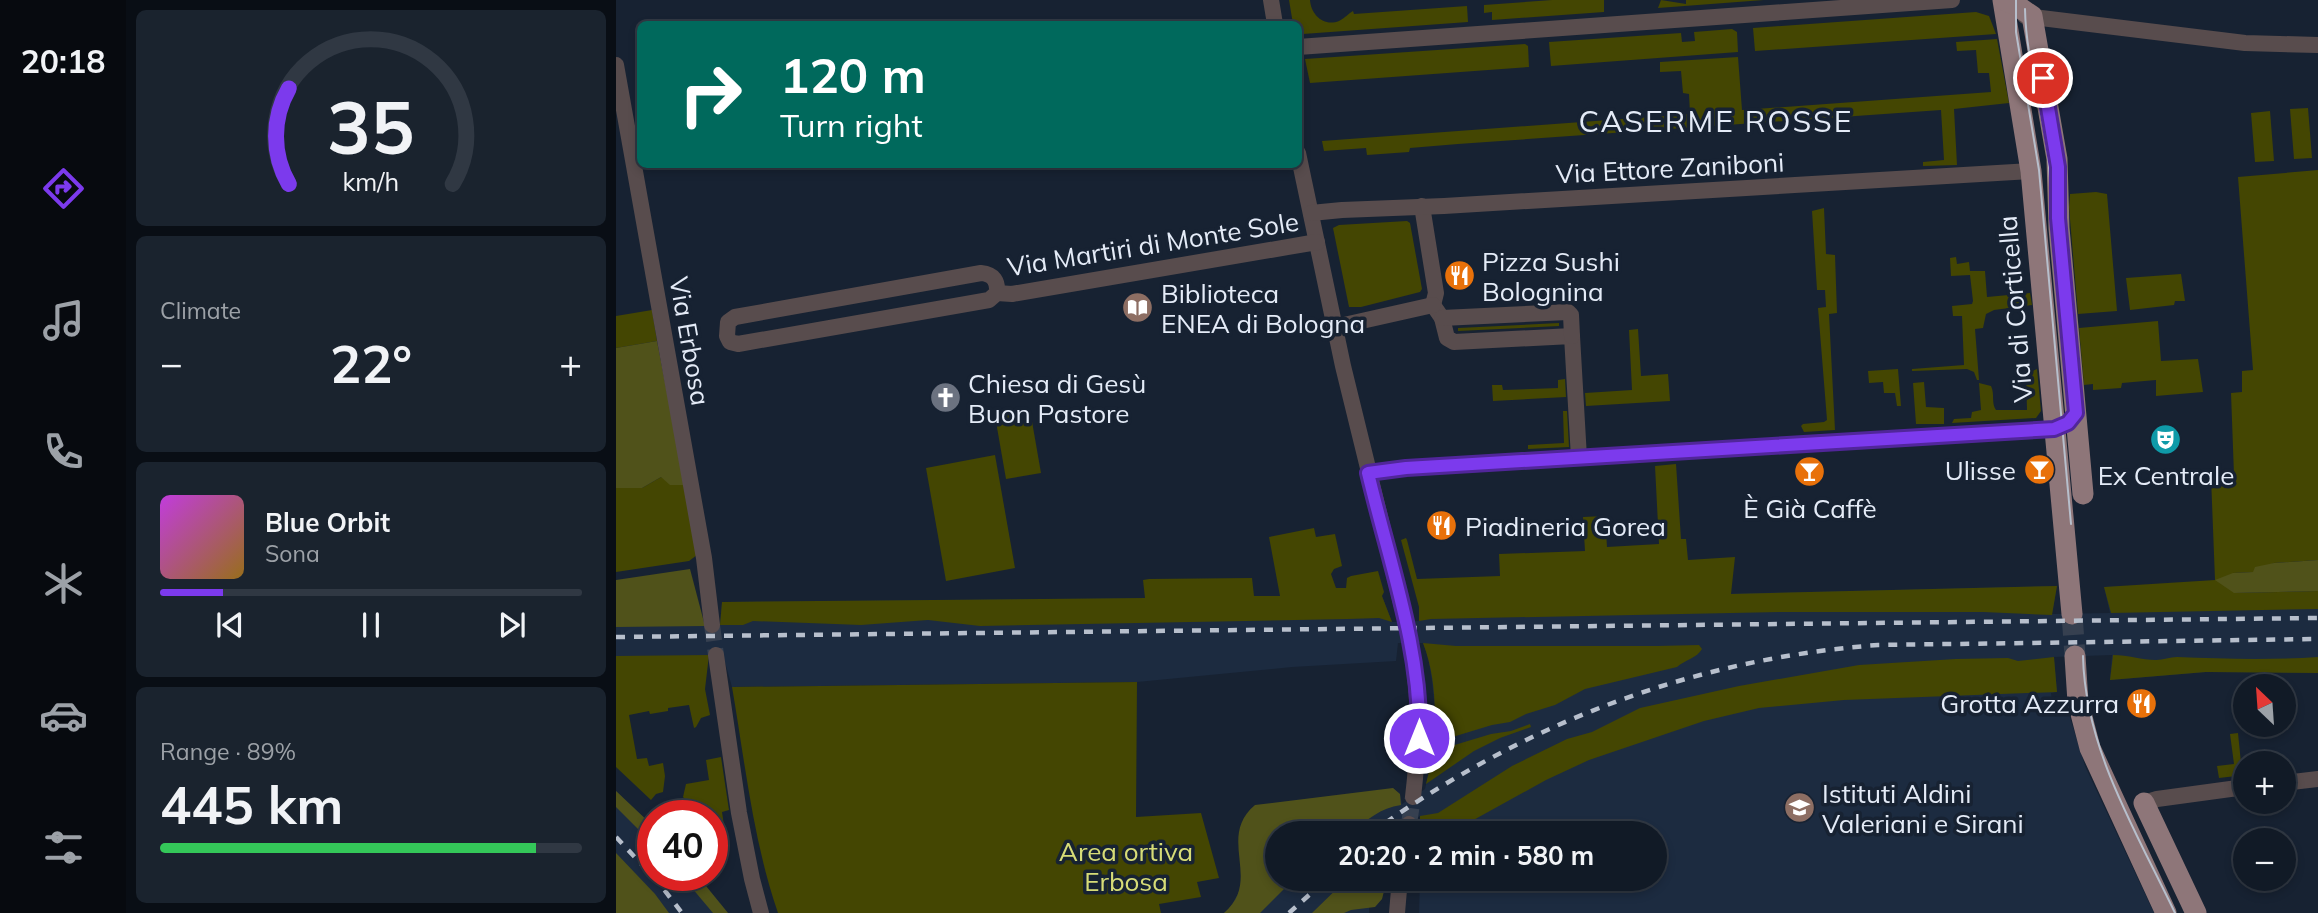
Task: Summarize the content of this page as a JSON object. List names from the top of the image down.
{
  "streets": {
    "main road": ["Via di Corticella"],
    "street": ["Via Ettore Zaniboni", "Via Martiri di Monte Sole", "Via Erbosa"]
  },
  "crossings": [
    ["Via Ettore Zaniboni", "Via di Corticella"]
  ],
  "districts": ["CASERME ROSSE"],
  "parks": ["Area ortiva Erbosa"],
  "places": {
    "restaurant": ["Pizza Sushi Bolognina", "Piadineria Gorea", "Grotta Azzurra"],
    "library": ["Biblioteca ENEA di Bologna"],
    "church": ["Chiesa di Gesù Buon Pastore"],
    "theatre": ["Ex Centrale"],
    "bar": ["Ulisse", "È Già Caffè"],
    "school or university": ["Istituti Aldini Valeriani e Sirani"]
  },
  "north": "top left",
  "page": {
    "tabs": "20:18",
    "turn": ["120 m", "Turn right"],
    "tile": [
      "Climate",
      ["Range · 89%", "445 km"]
    ],
    "heat": ["−", "22°", "+"],
    "song": ["Blue Orbit", "Sona"],
    "map_buttons": ["+", "−"],
    "limit": "40",
    "trip": "20:20 · 2 min · 580 m",
    "gauge": ["35", "km/h"]
  }
}
